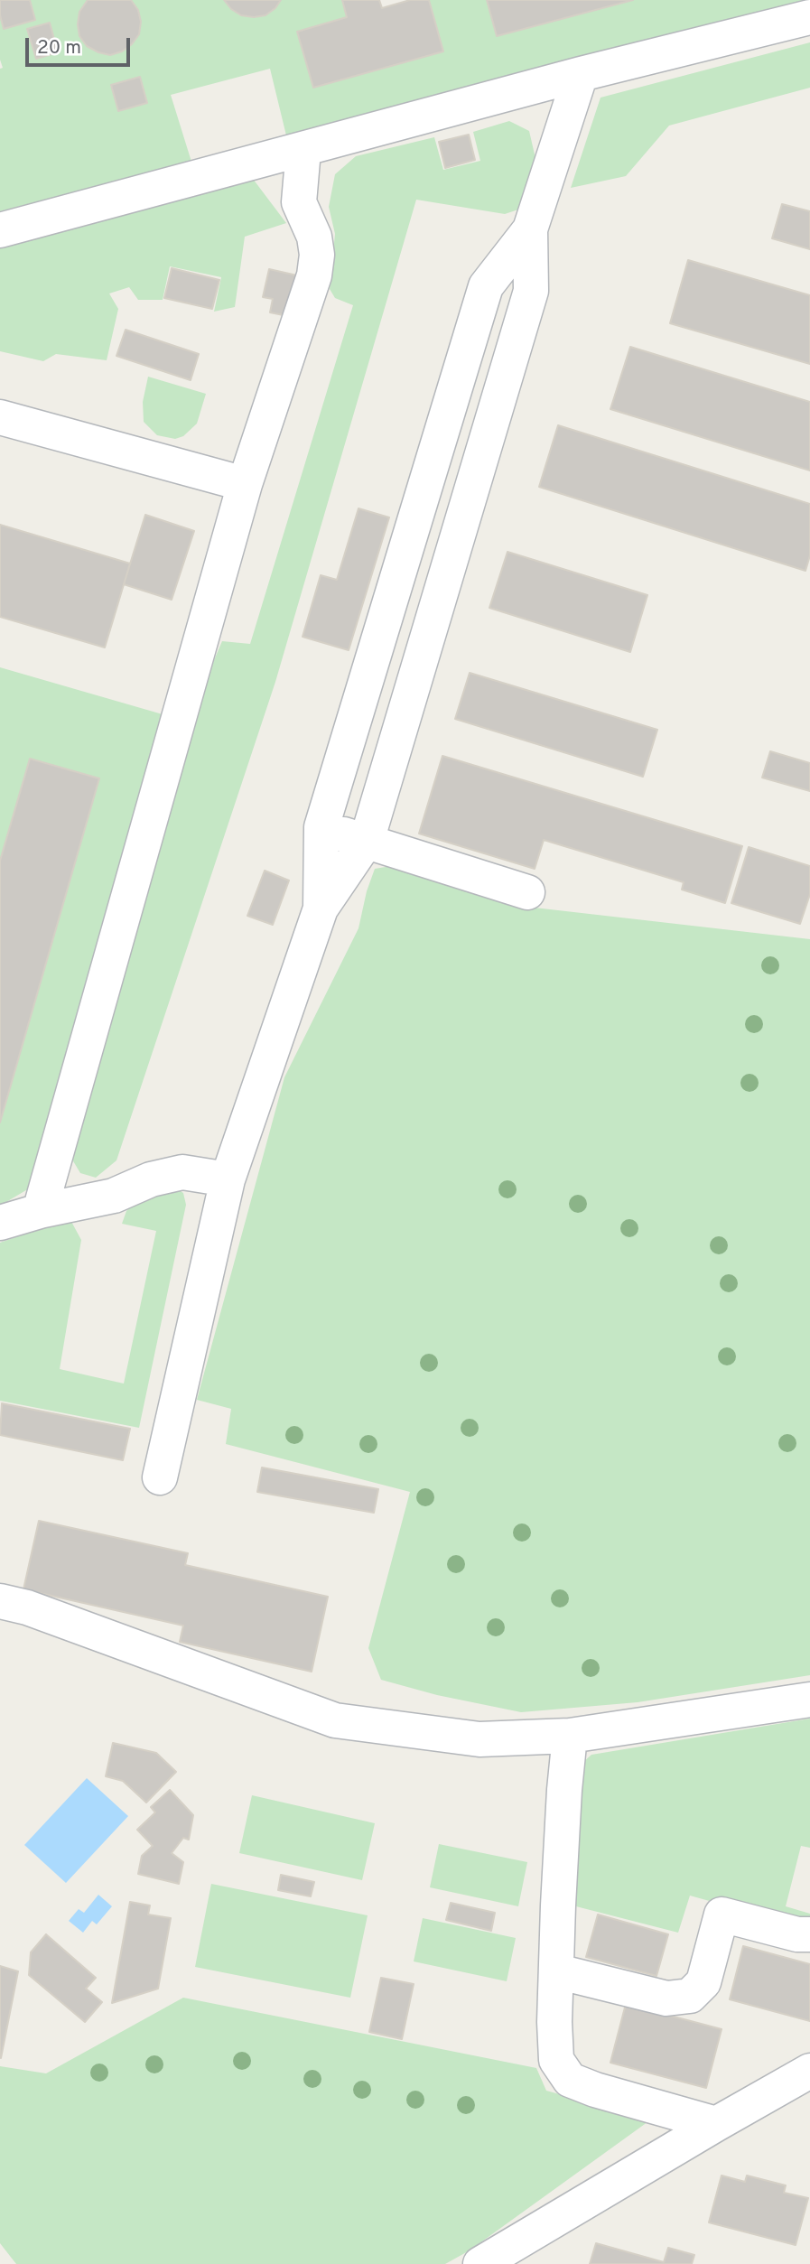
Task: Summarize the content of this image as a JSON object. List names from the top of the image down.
{
  "scale_bar": "20 m"
}
